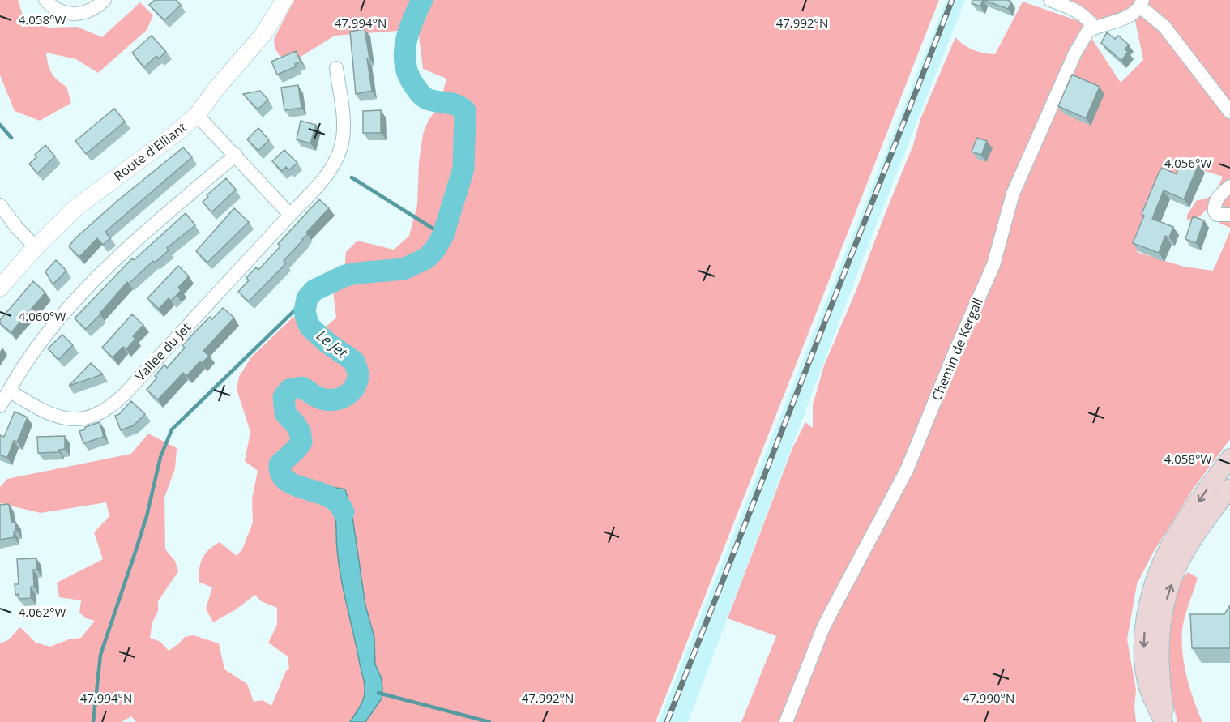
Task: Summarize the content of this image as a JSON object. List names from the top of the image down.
{
  "streets": {
    "street": ["Route d'Elliant", "Chemin de Kergall", "Vallée du Jet"]
  },
  "water": ["Le Jet"],
  "coordinates": [
    "4.058°W",
    "47.994°N",
    "47.992°N",
    "4.056°W",
    "4.060°W",
    "4.062°W",
    "47.990°N"
  ]
}
